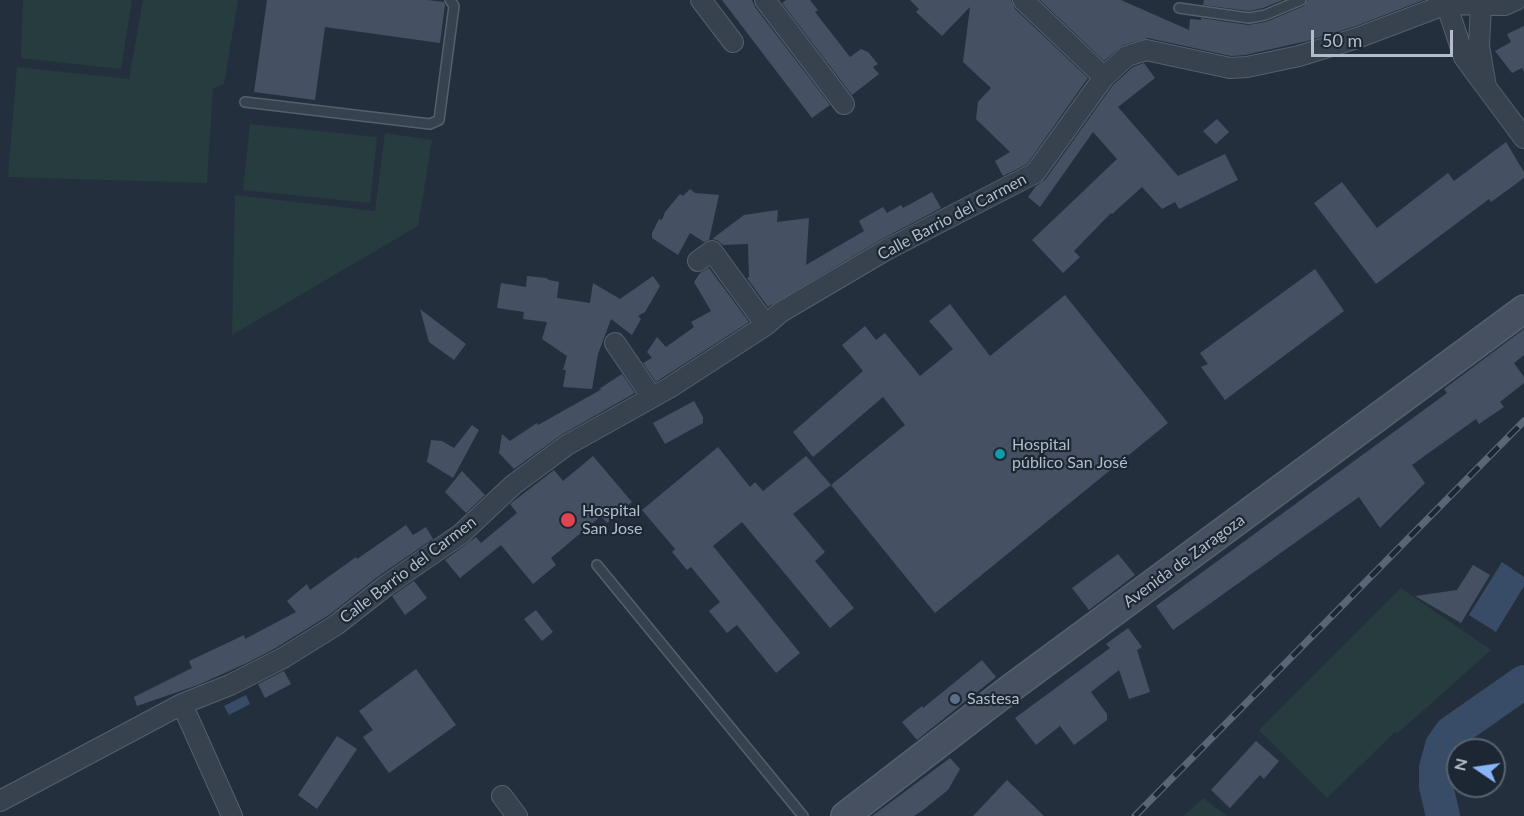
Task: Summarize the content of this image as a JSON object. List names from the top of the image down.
{
  "streets": {
    "main road": ["Avenida de Zaragoza"],
    "street": ["Calle Barrio del Carmen"]
  },
  "places": ["Hospital público San José", "Hospital San Jose", "Sastesa"],
  "scale_bar": "50 m",
  "north": "left"
}
